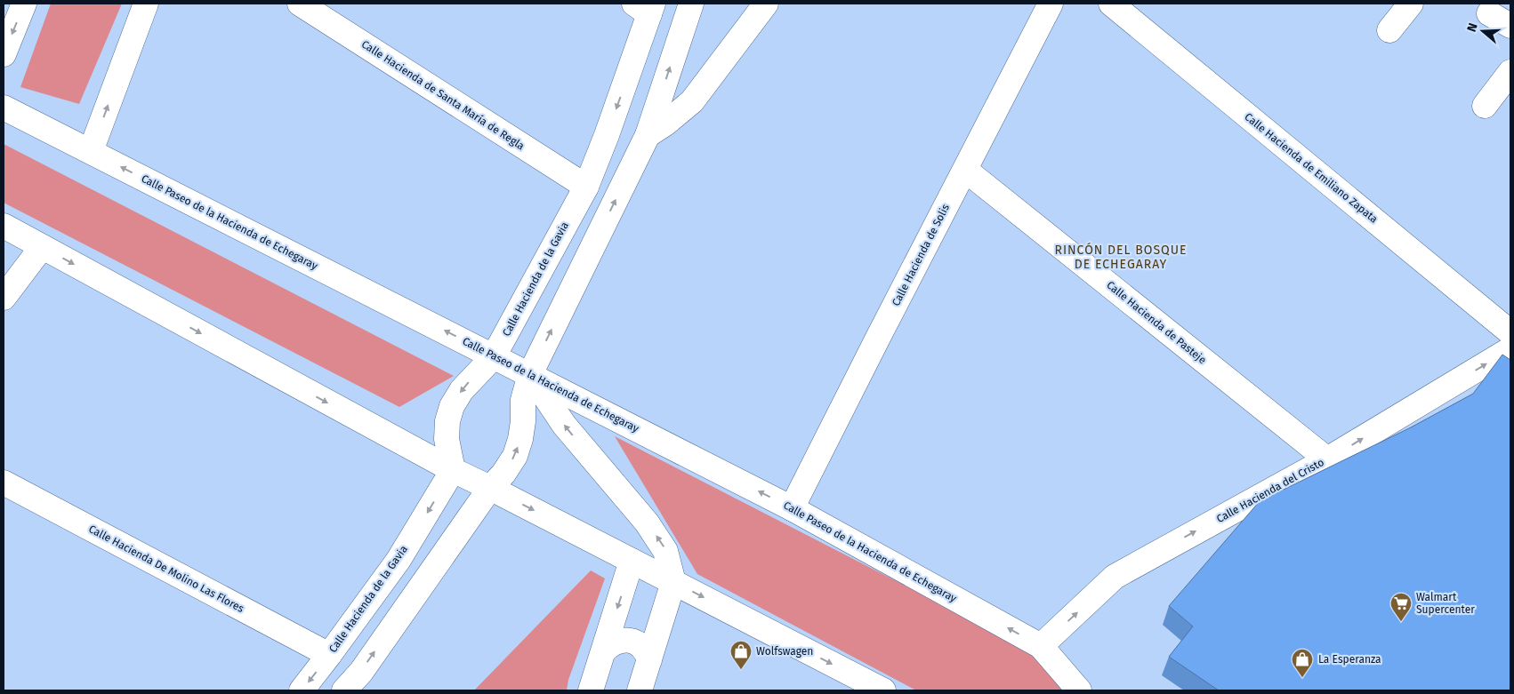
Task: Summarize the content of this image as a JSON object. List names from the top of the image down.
{
  "streets": {
    "main road": [
      "Calle Hacienda de Santa María de Regla",
      "Calle Hacienda de Emiliano Zapata",
      "Calle Paseo de la Hacienda de Echegaray",
      "Calle Hacienda de Solis",
      "Calle Hacienda de la Gavia",
      "Calle Hacienda de Pasteje",
      "Calle Hacienda del Cristo",
      "Calle Hacienda De Molino Las Flores"
    ]
  },
  "crossings": [
    ["Calle Hacienda de Santa María de Regla", "Calle Hacienda de la Gavia"],
    ["Calle Paseo de la Hacienda de Echegaray", "Calle Hacienda de Solis"],
    ["Calle Paseo de la Hacienda de Echegaray", "Calle Hacienda de la Gavia"],
    ["Calle Paseo de la Hacienda de Echegaray", "Calle Hacienda del Cristo"],
    ["Calle Hacienda de Solis", "Calle Hacienda de Pasteje"],
    ["Calle Hacienda de la Gavia", "Calle Hacienda De Molino Las Flores"],
    ["Calle Hacienda de Pasteje", "Calle Hacienda del Cristo"]
  ],
  "one_way": ["Calle Hacienda del Cristo"],
  "districts": ["RINCÓN DEL BOSQUE DE ECHEGARAY"],
  "places": {
    "supermarket": ["Walmart Supercenter"],
    "shop": ["Wolfswagen", "La Esperanza"]
  },
  "north": "left"
}
